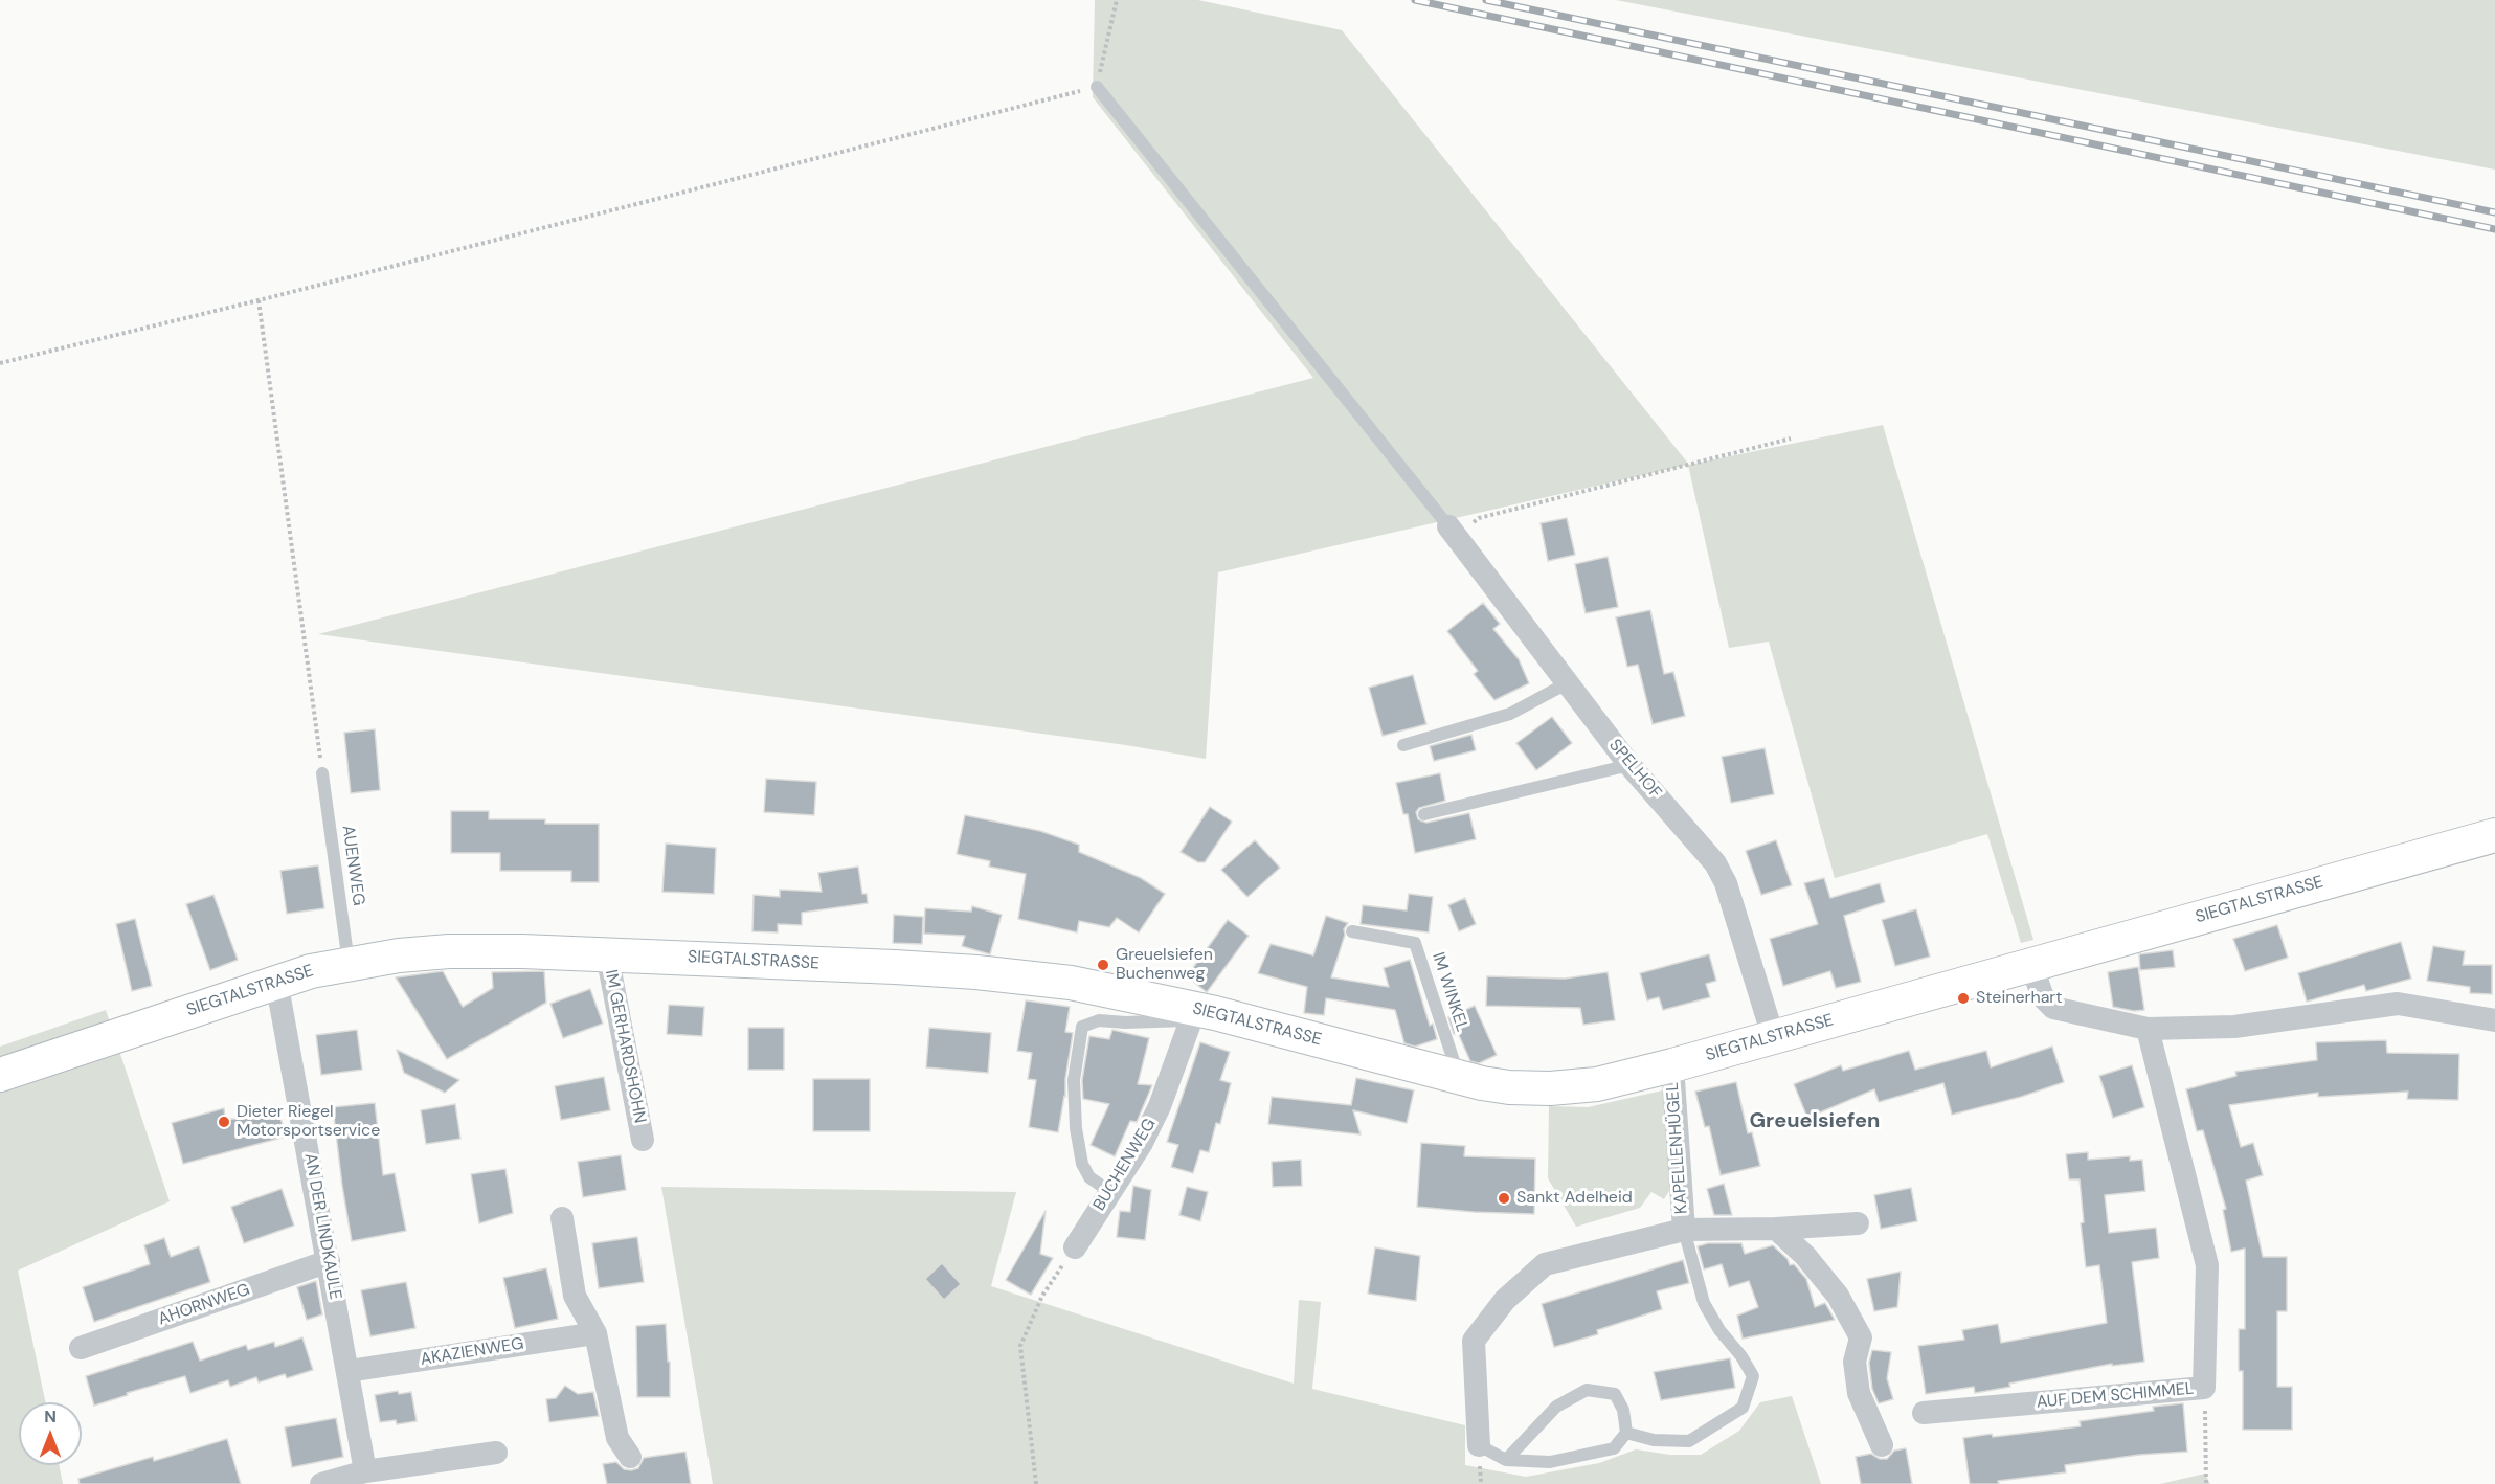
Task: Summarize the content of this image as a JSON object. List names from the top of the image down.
{
  "streets": {
    "main road": ["SIEGTALSTRASSE"],
    "street": [
      "SPELHOF",
      "IM GERHARDSHOHN",
      "KAPELLENHÜGEL",
      "BUCHENWEG",
      "AN DER LINDKAULE",
      "AHORNWEG",
      "AKAZIENWEG",
      "AUF DEM SCHIMMEL"
    ],
    "lane": ["AUENWEG", "IM WINKEL"]
  },
  "crossings": [
    ["SPELHOF", "SIEGTALSTRASSE"],
    ["AUENWEG", "SIEGTALSTRASSE"],
    ["SIEGTALSTRASSE", "IM WINKEL"],
    ["SIEGTALSTRASSE", "IM GERHARDSHOHN"],
    ["SIEGTALSTRASSE", "KAPELLENHÜGEL"],
    ["SIEGTALSTRASSE", "BUCHENWEG"],
    ["SIEGTALSTRASSE", "AN DER LINDKAULE"],
    ["AN DER LINDKAULE", "AHORNWEG"],
    ["AN DER LINDKAULE", "AKAZIENWEG"]
  ],
  "districts": ["Greuelsiefen"],
  "places": [
    "Greuelsiefen Buchenweg",
    "Steinerhart",
    "Dieter Riegel Motorsportservice",
    "Sankt Adelheid"
  ],
  "north": "top"
}
